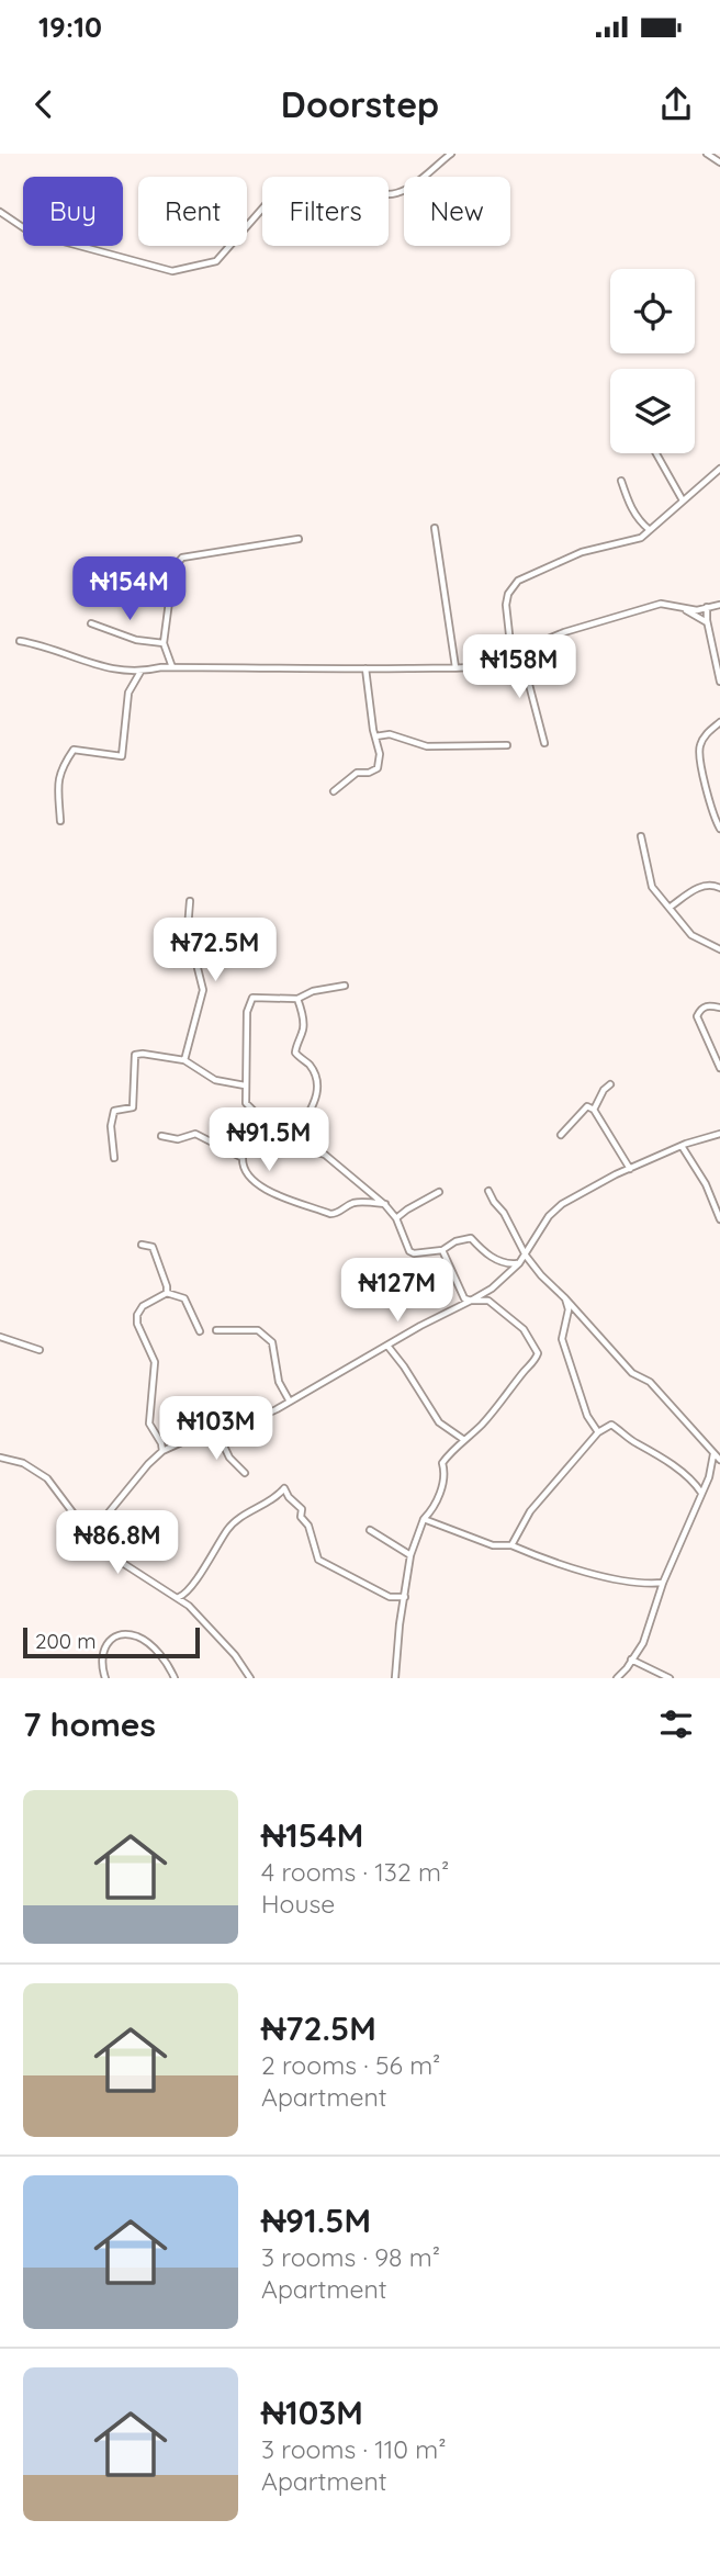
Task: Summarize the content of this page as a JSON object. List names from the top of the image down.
{
  "scale_bar": "200 m",
  "page": {
    "status": "19:10",
    "header": "Doorstep",
    "chip": [
      "Buy",
      "Rent",
      "Filters",
      "New"
    ],
    "price": [
      "₦154M",
      "₦158M",
      "₦72.5M",
      "₦91.5M",
      "₦127M",
      "₦103M",
      "₦86.8M"
    ],
    "scale": "200 m",
    "heading": "7 homes",
    "list": [
      {
        "name": "₦154M",
        "note": "4 rooms · 132 m² · House"
      },
      {
        "name": "₦72.5M",
        "note": "2 rooms · 56 m² · Apartment"
      },
      {
        "name": "₦91.5M",
        "note": "3 rooms · 98 m² · Apartment"
      },
      {
        "name": "₦103M",
        "note": "3 rooms · 110 m² · Apartment"
      }
    ]
  }
}
